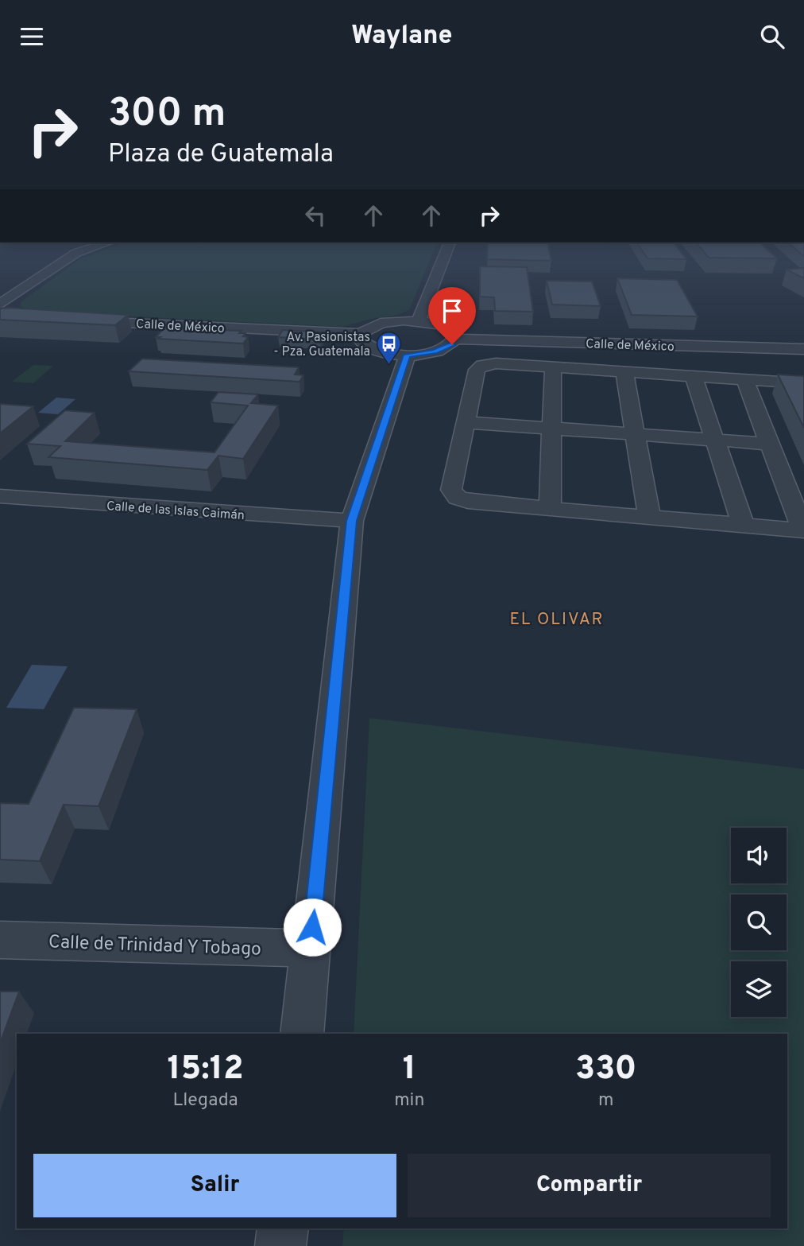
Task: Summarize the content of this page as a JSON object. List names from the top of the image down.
{
  "streets": {
    "street": ["Calle de México", "Calle de las Islas Caimán", "Calle de Trinidad Y Tobago"]
  },
  "districts": ["EL OLIVAR"],
  "places": {
    "bus stop": ["Av. Pasionistas - Pza. Guatemala"]
  },
  "page": {
    "header": "Waylane",
    "turn": ["300 m", "Plaza de Guatemala"],
    "eta": [
      "15:12",
      "Llegada",
      "1",
      "min",
      "330",
      "m"
    ],
    "buttons": ["Salir", "Compartir"]
  }
}
